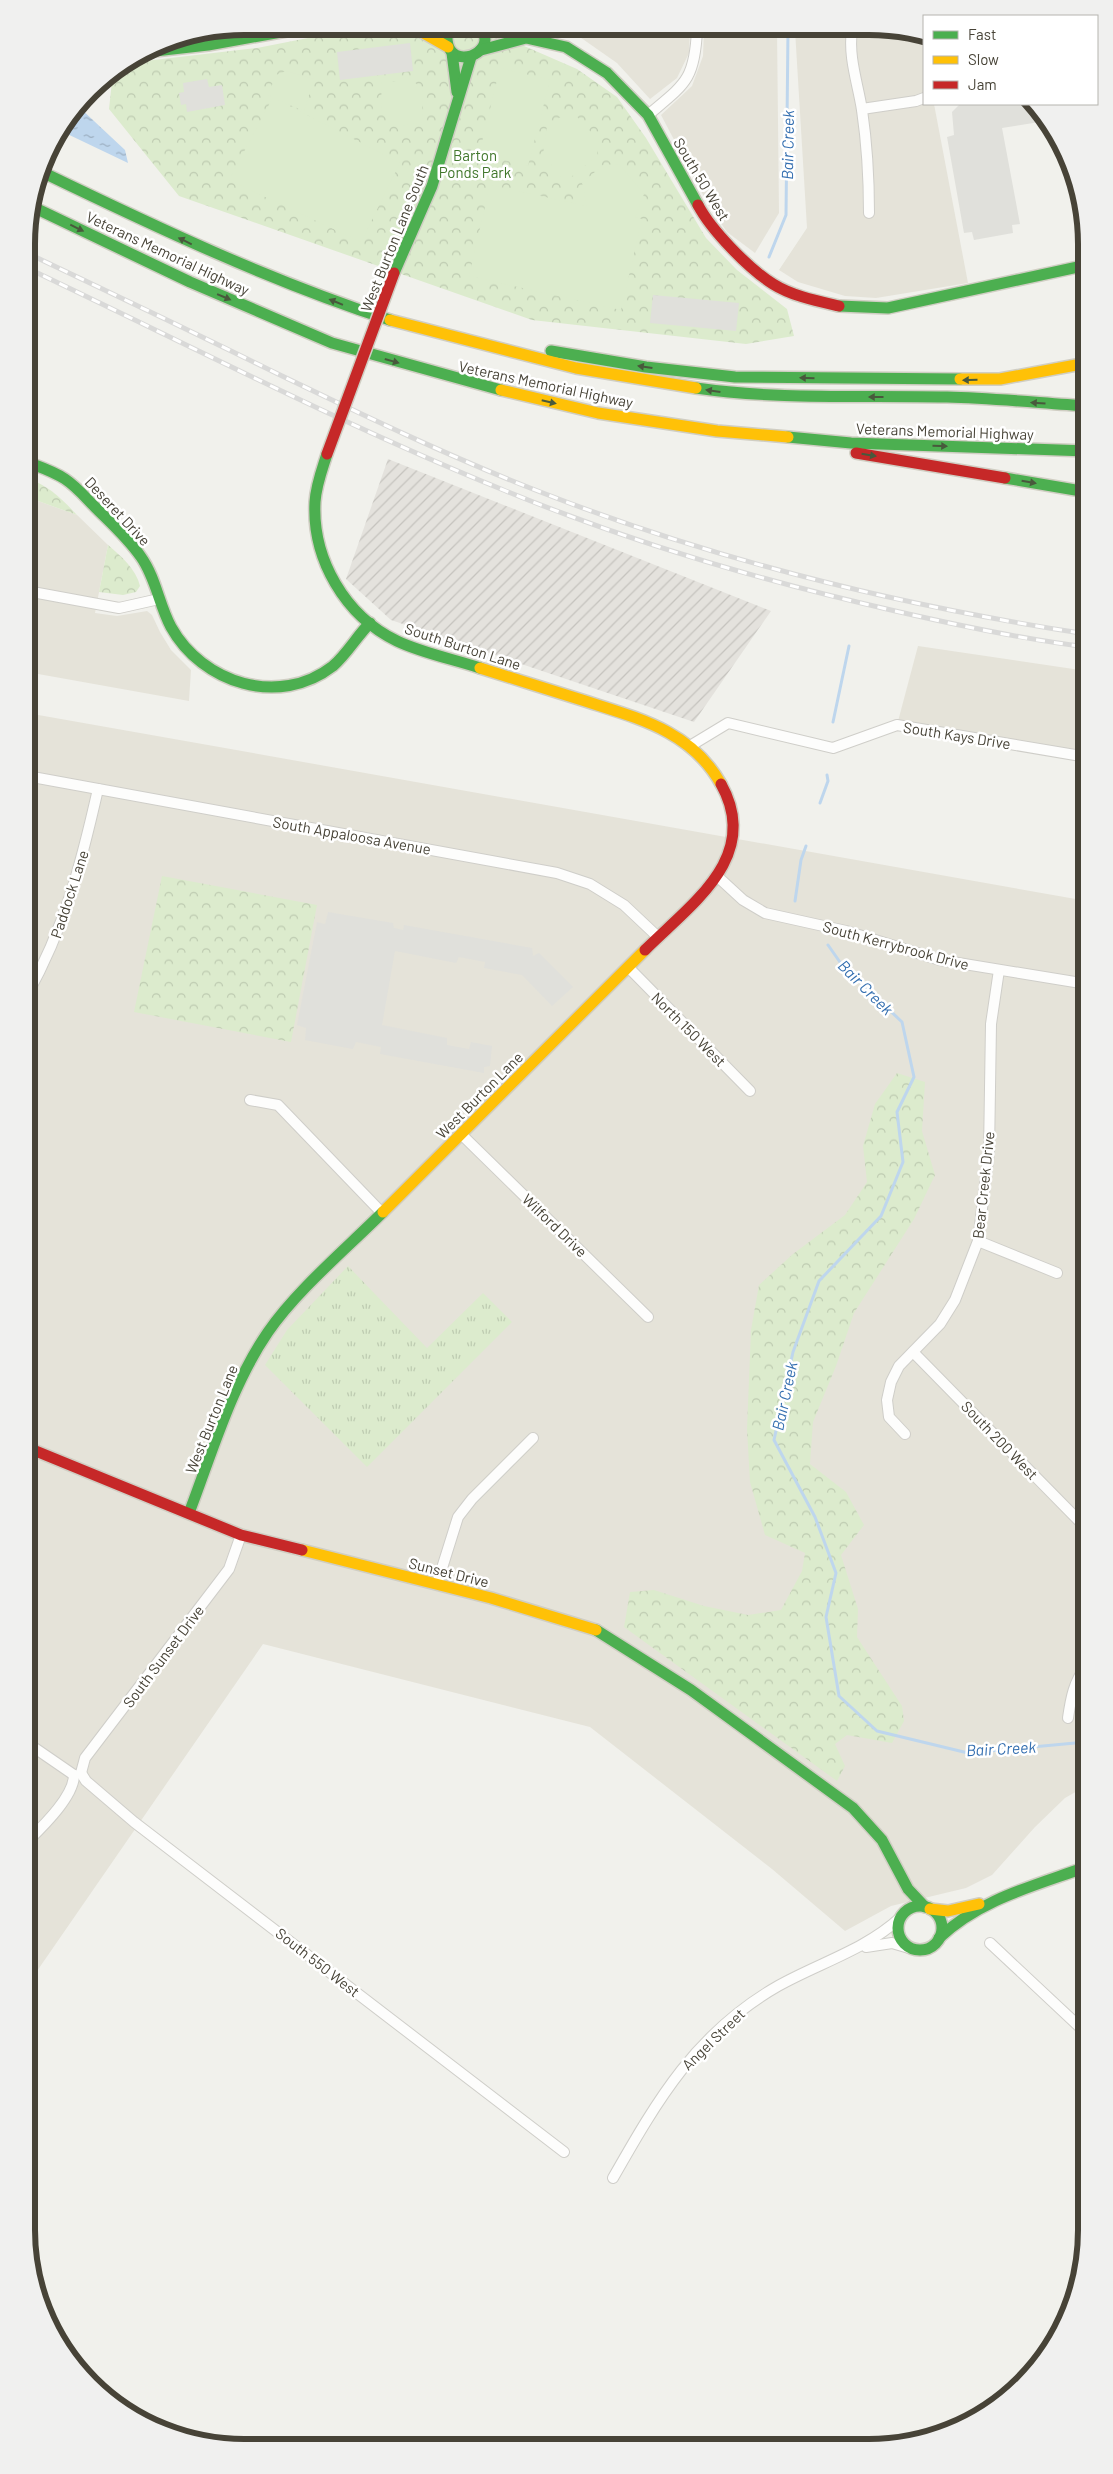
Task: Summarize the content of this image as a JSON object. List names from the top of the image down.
{
  "streets": {
    "main road": [
      "South 50 West",
      "West Burton Lane South",
      "Veterans Memorial Highway",
      "Deseret Drive",
      "South Burton Lane",
      "West Burton Lane",
      "Sunset Drive"
    ],
    "street": [
      "South Kays Drive",
      "South Appaloosa Avenue",
      "Paddock Lane",
      "South Kerrybrook Drive",
      "North 150 West",
      "Bear Creek Drive",
      "Wilford Drive",
      "South 200 West",
      "South Sunset Drive",
      "South 550 West",
      "Angel Street"
    ]
  },
  "crossings": [
    ["South 50 West", "West Burton Lane South"],
    ["West Burton Lane South", "South Burton Lane"],
    ["Deseret Drive", "South Burton Lane"],
    ["South Burton Lane", "West Burton Lane"],
    ["South Kays Drive", "West Burton Lane"],
    ["South Appaloosa Avenue", "Paddock Lane"],
    ["South Appaloosa Avenue", "West Burton Lane"],
    ["South Kerrybrook Drive", "West Burton Lane"],
    ["South Kerrybrook Drive", "Bear Creek Drive"],
    ["North 150 West", "West Burton Lane"],
    ["West Burton Lane", "Wilford Drive"],
    ["West Burton Lane", "Sunset Drive"],
    ["Bear Creek Drive", "South 200 West"],
    ["Sunset Drive", "South Sunset Drive"],
    ["South Sunset Drive", "South 550 West"]
  ],
  "water": ["Bair Creek"],
  "parks": ["Barton Ponds Park"],
  "legend": ["Fast", "Slow", "Jam"]
}
